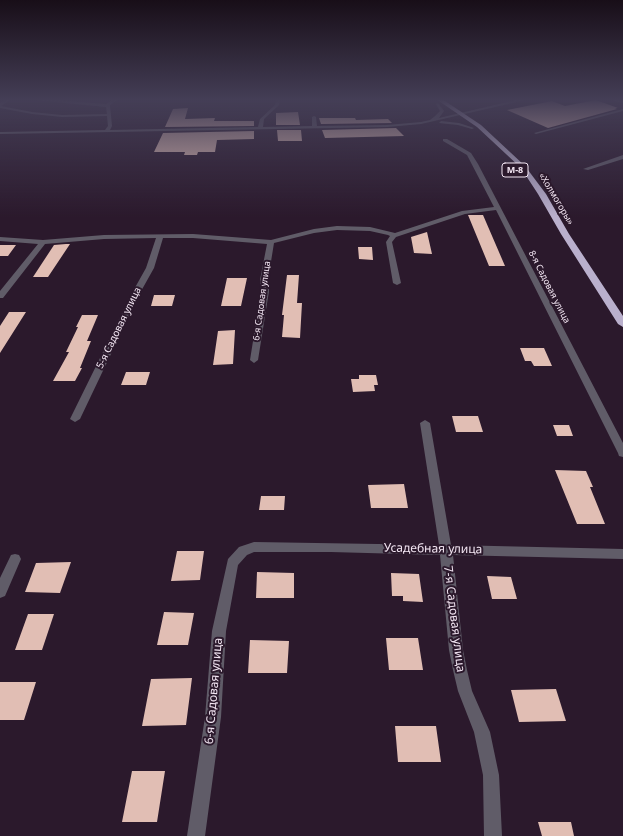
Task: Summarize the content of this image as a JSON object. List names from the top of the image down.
{
  "streets": {
    "highway": ["М-8", "«Холмогоры»"],
    "street": [
      "8-я Садовая улица",
      "6-я Садовая улица",
      "5-я Садовая улица",
      "Усадебная улица",
      "7-я Садовая улица"
    ]
  },
  "crossings": [
    ["6-я Садовая улица", "Усадебная улица"],
    ["Усадебная улица", "7-я Садовая улица"]
  ]
}
